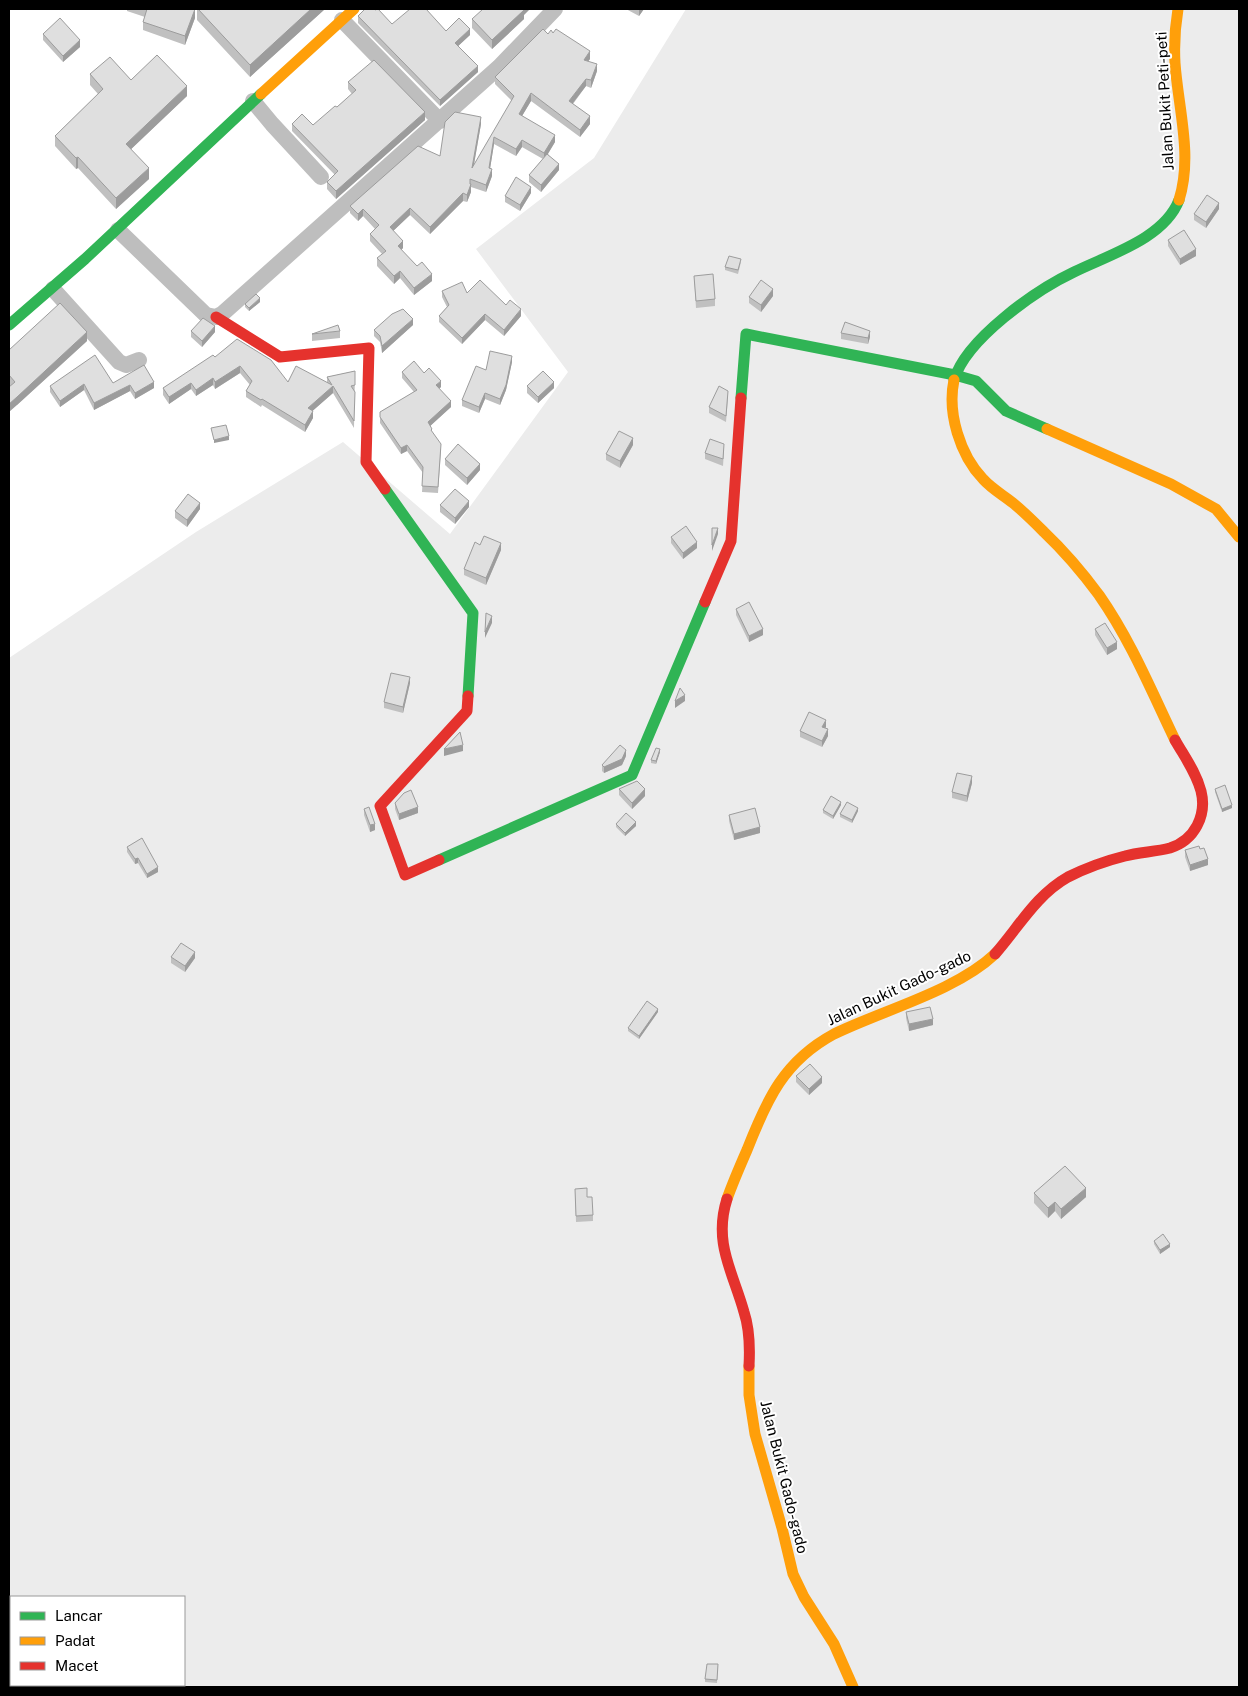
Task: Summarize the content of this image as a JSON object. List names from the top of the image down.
{
  "streets": {
    "street": ["Jalan Bukit Peti-peti", "Jalan Bukit Gado-gado"]
  },
  "crossings": [
    ["Jalan Bukit Peti-peti", "Jalan Bukit Gado-gado"]
  ],
  "legend": ["Lancar", "Padat", "Macet"]
}
